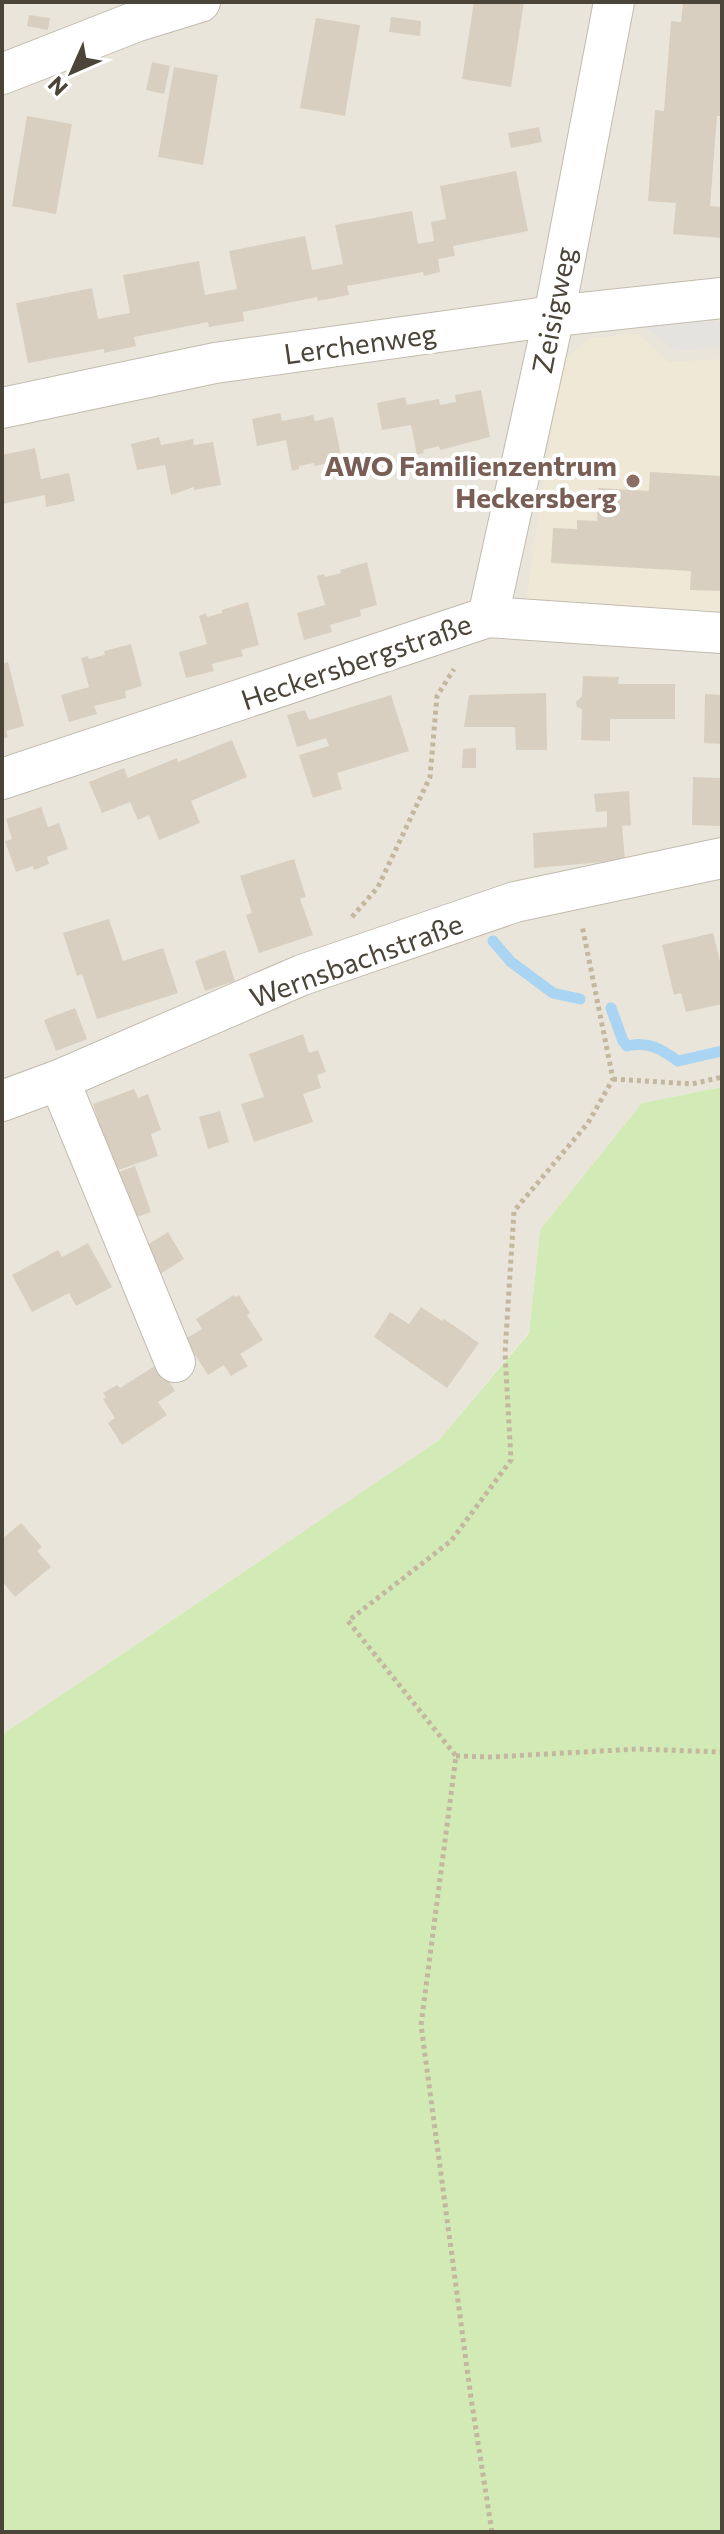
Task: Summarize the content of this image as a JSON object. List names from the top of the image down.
{
  "streets": {
    "street": [
      "Zeisigweg",
      "Lerchenweg",
      "Heckersbergstraße",
      "Wernsbachstraße"
    ]
  },
  "crossings": [
    ["Zeisigweg", "Lerchenweg"],
    ["Zeisigweg", "Heckersbergstraße"]
  ],
  "places": ["AWO Familienzentrum Heckersberg"],
  "north": "bottom left"
}
